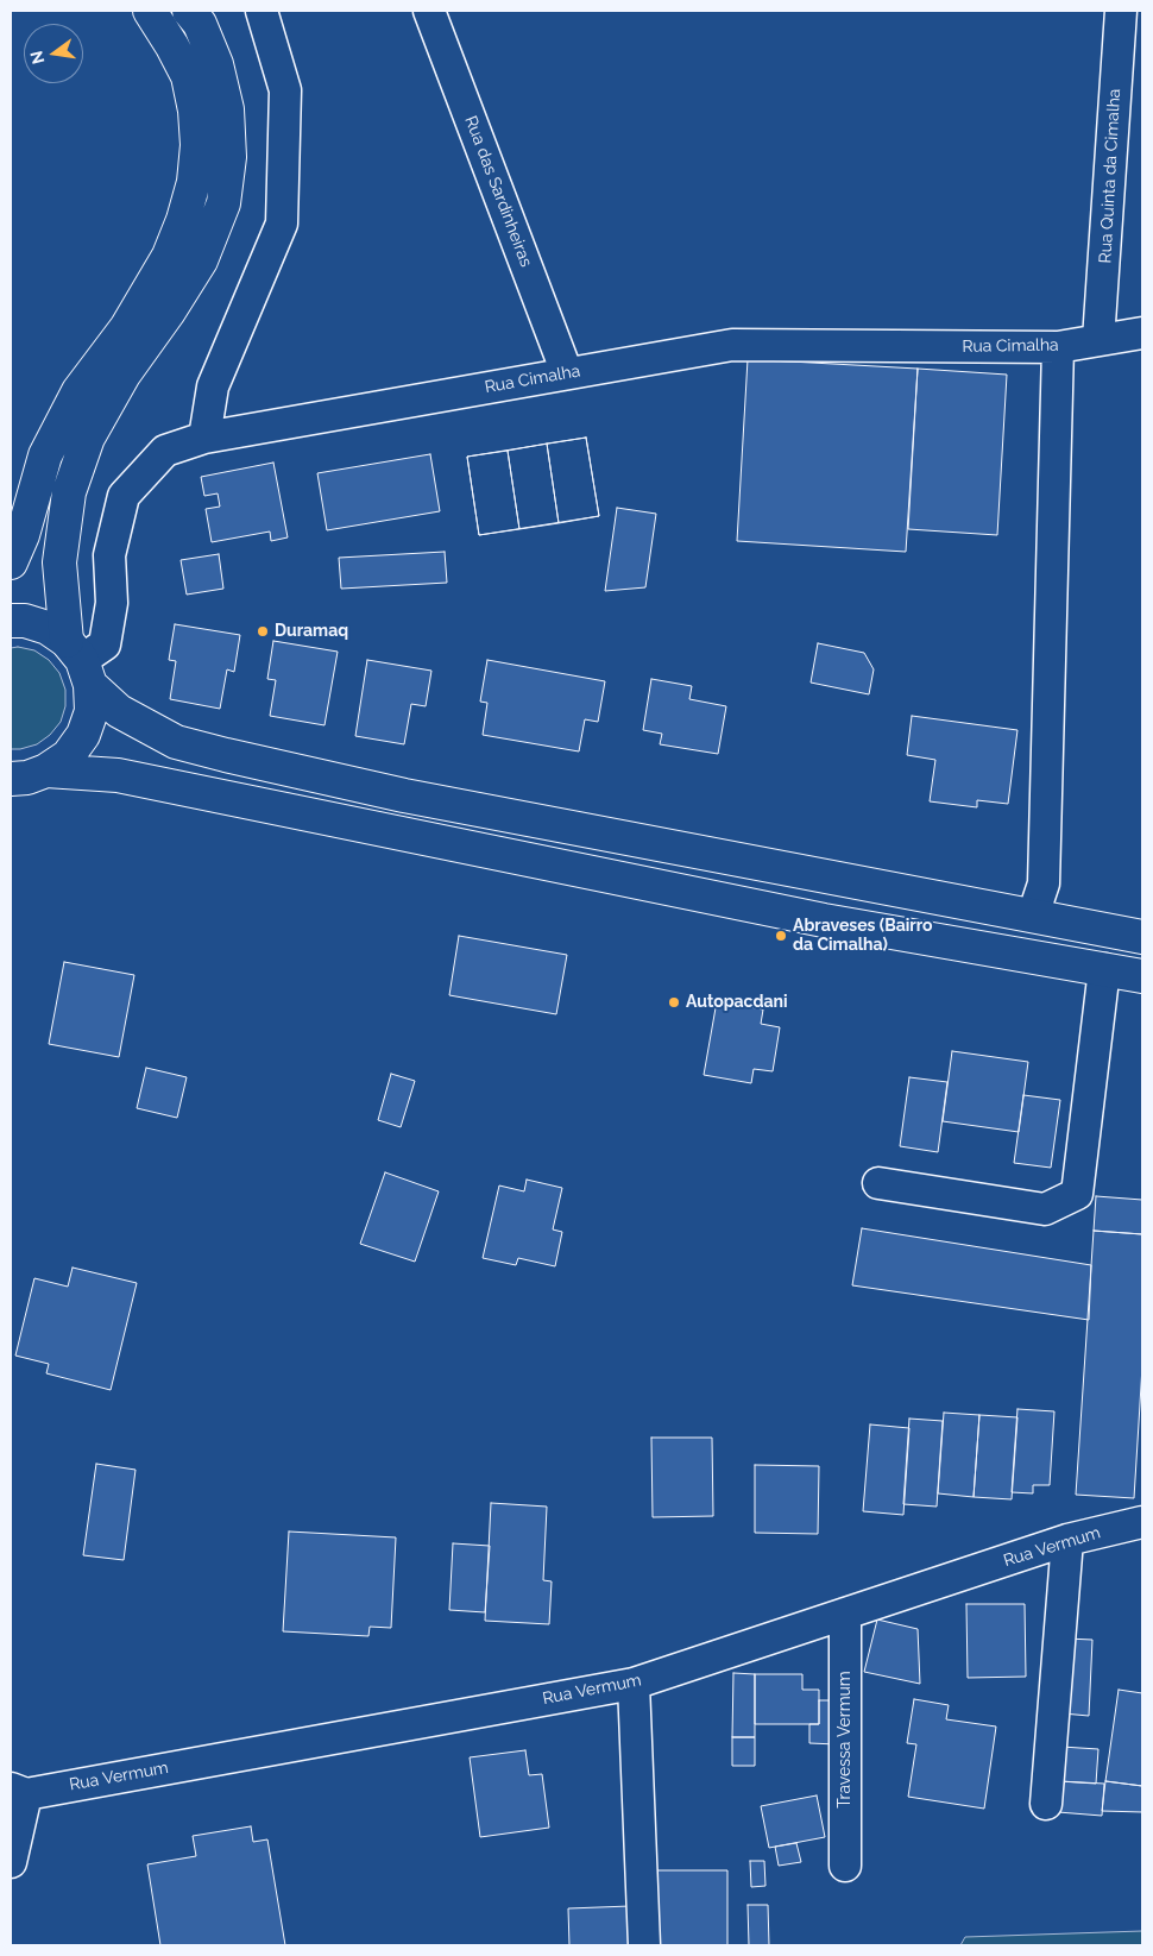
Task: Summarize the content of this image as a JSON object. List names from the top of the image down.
{
  "streets": {
    "street": [
      "Rua Quinta da Cimalha",
      "Rua das Sardinheiras",
      "Rua Cimalha",
      "Rua Vermum",
      "Travessa Vermum"
    ]
  },
  "crossings": [
    ["Rua Quinta da Cimalha", "Rua Cimalha"],
    ["Rua das Sardinheiras", "Rua Cimalha"],
    ["Rua Vermum", "Travessa Vermum"]
  ],
  "places": ["Duramaq", "Abraveses (Bairro da Cimalha)", "Autopacdani"],
  "north": "left"
}
